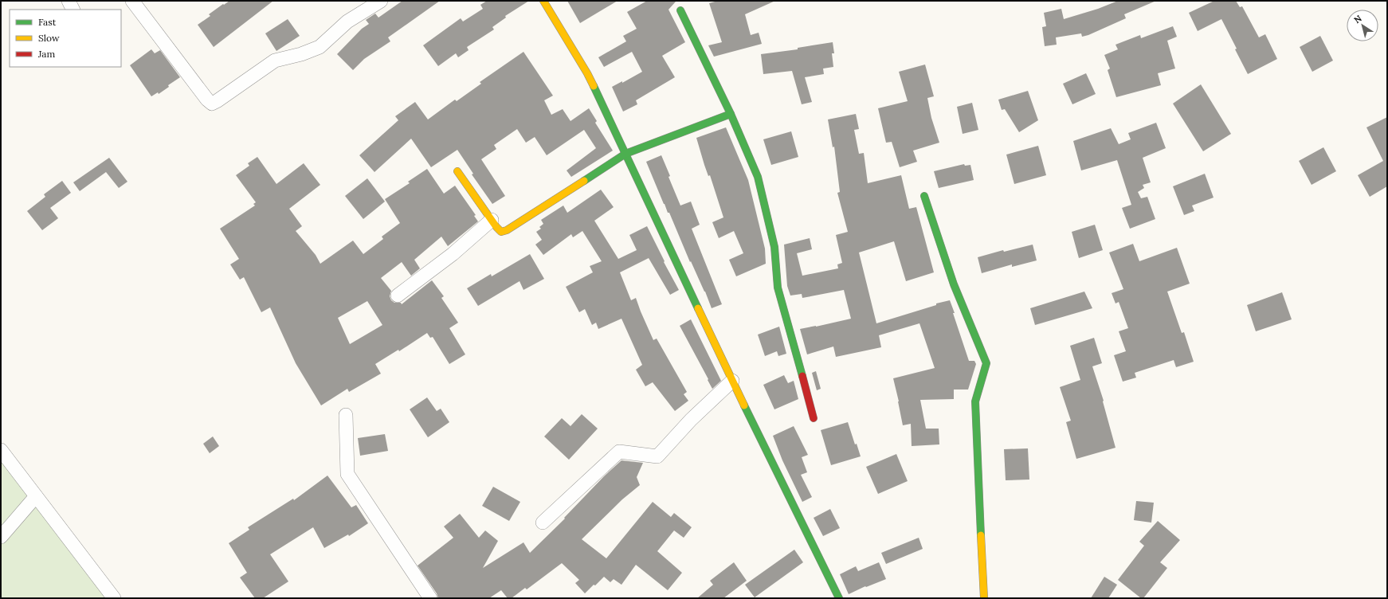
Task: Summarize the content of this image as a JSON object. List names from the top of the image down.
{
  "legend": ["Fast", "Slow", "Jam"],
  "north": "top left"
}
